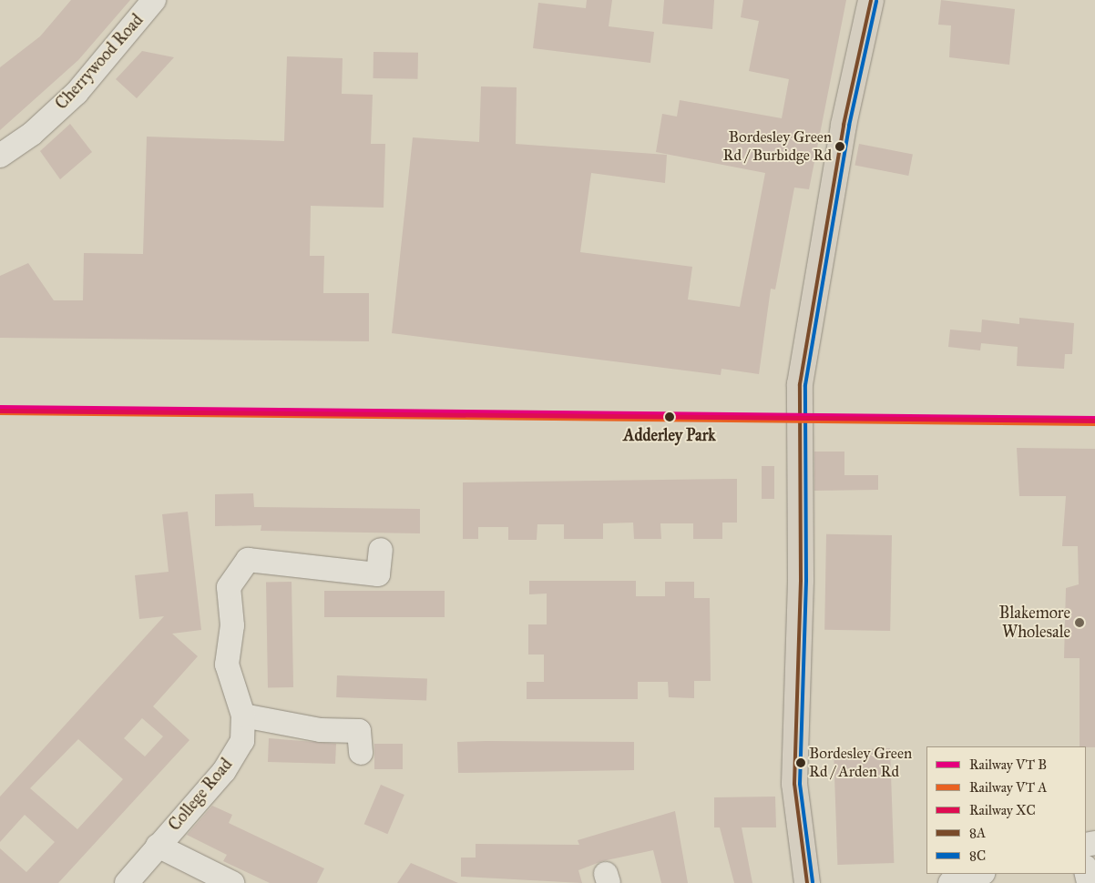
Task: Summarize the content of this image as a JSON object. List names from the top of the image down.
{
  "streets": {
    "street": ["Cherrywood Road", "College Road"]
  },
  "places": [
    "Bordesley Green Rd / Burbidge Rd",
    "Adderley Park",
    "Blakemore Wholesale",
    "Bordesley Green Rd / Arden Rd"
  ],
  "lines": ["transit line 8A", "transit line 8C", "rail line XC"],
  "legend": [
    "Railway VT B",
    "Railway VT A",
    "Railway XC",
    "8A",
    "8C"
  ]
}
